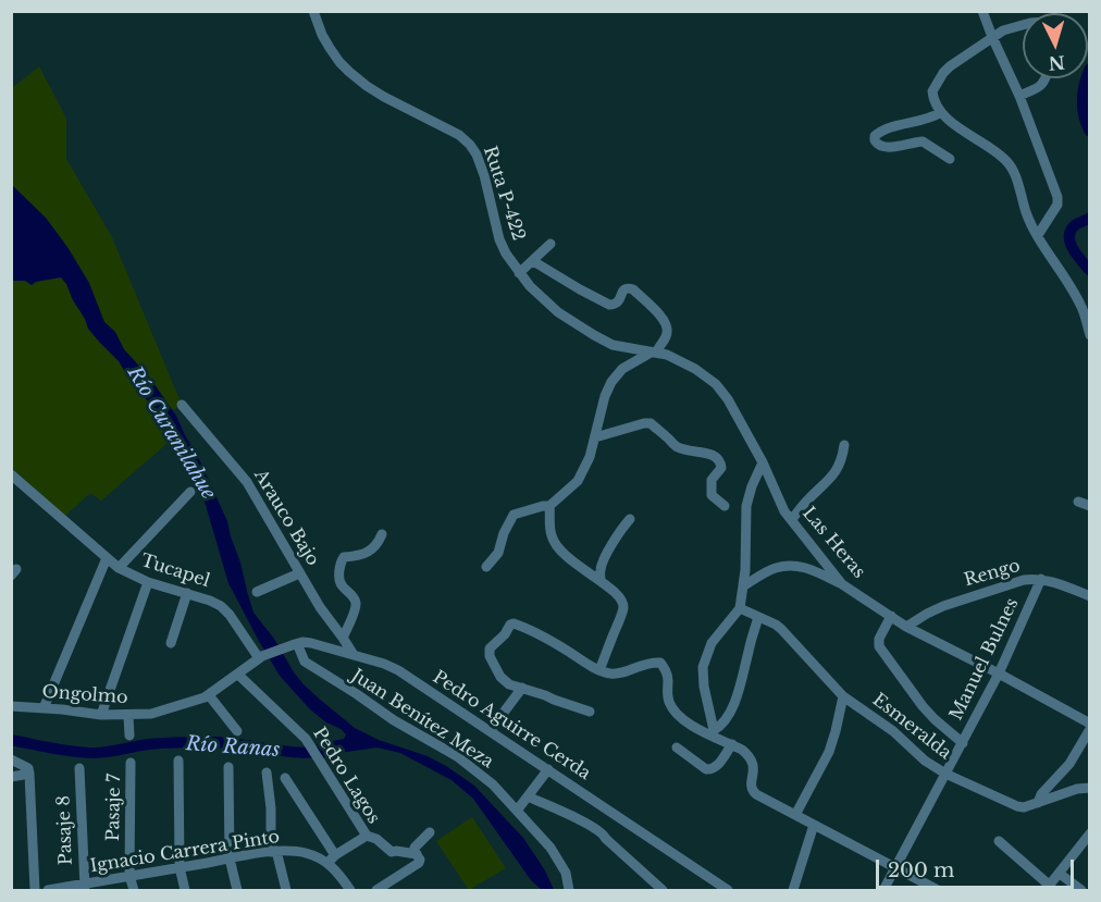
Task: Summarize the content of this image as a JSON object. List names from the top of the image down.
{
  "streets": {
    "street": [
      "Ruta P-422",
      "Arauco Bajo",
      "Las Heras",
      "Tucapel",
      "Rengo",
      "Manuel Bulnes",
      "Ongolmo",
      "Juan Benítez Meza",
      "Pedro Aguirre Cerda",
      "Esmeralda",
      "Pedro Lagos",
      "Pasaje 7",
      "Pasaje 8",
      "Ignacio Carrera Pinto"
    ]
  },
  "crossings": [
    ["Ruta P-422", "Las Heras"],
    ["Arauco Bajo", "Pedro Aguirre Cerda"],
    ["Las Heras", "Rengo"],
    ["Las Heras", "Manuel Bulnes"],
    ["Tucapel", "Ongolmo"],
    ["Rengo", "Manuel Bulnes"],
    ["Manuel Bulnes", "Esmeralda"],
    ["Ongolmo", "Pedro Lagos"],
    ["Juan Benítez Meza", "Pedro Aguirre Cerda"],
    ["Pedro Lagos", "Ignacio Carrera Pinto"],
    ["Pasaje 7", "Ignacio Carrera Pinto"],
    ["Pasaje 8", "Ignacio Carrera Pinto"]
  ],
  "water": ["Río Curanilahue", "Río Ranas"],
  "scale_bar": "200 m",
  "north": "bottom"
}
